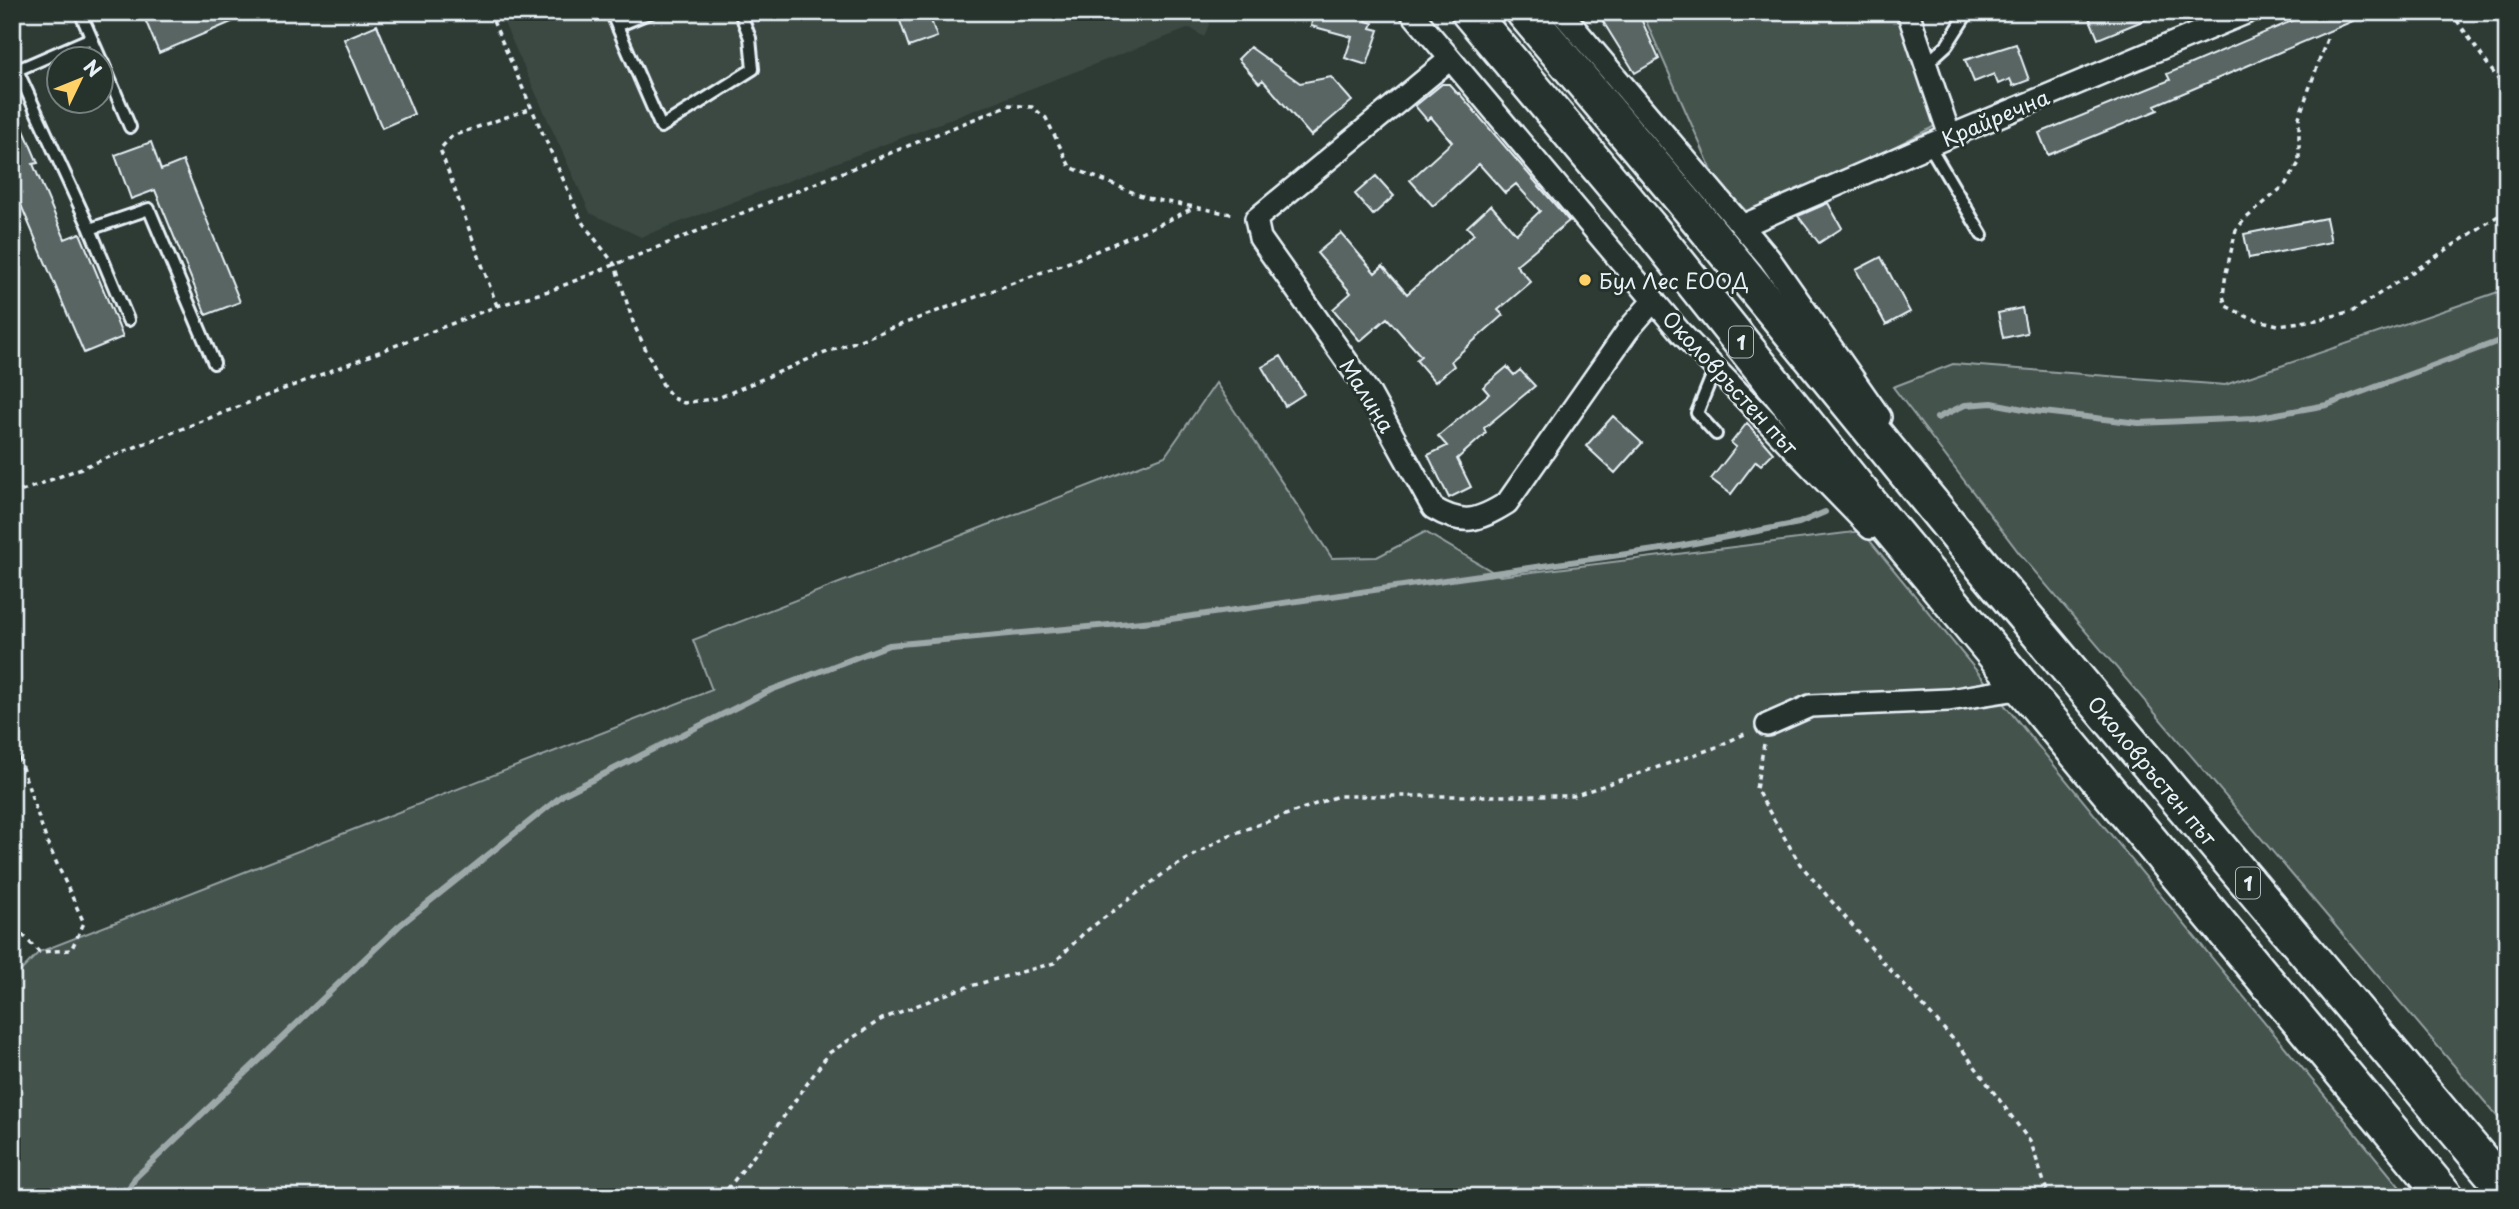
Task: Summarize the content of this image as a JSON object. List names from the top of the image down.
{
  "streets": {
    "highway": ["1", "Околовръстен път"],
    "street": ["Крайречна", "Малина"]
  },
  "crossings": [
    ["Крайречна", "Околовръстен път"],
    ["Околовръстен път", "Малина"]
  ],
  "places": ["Бул Лес ЕООД"],
  "north": "top right"
}
